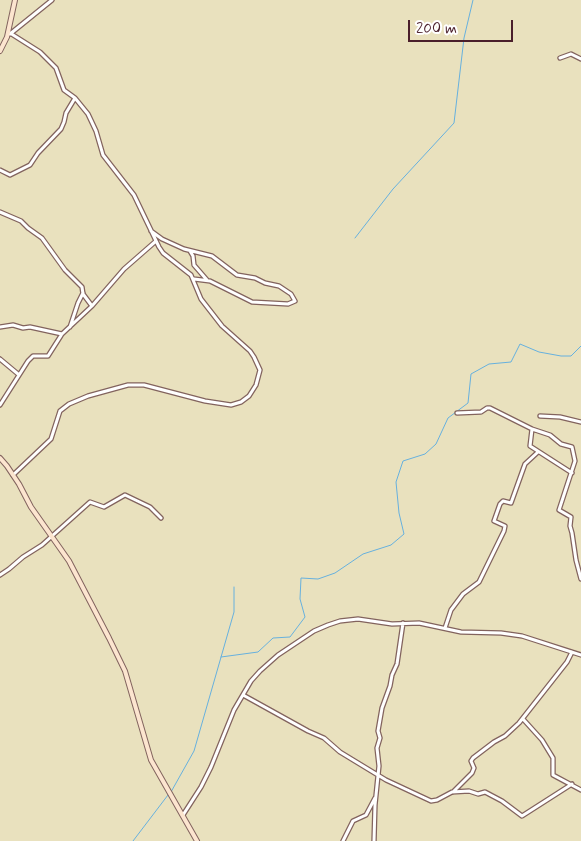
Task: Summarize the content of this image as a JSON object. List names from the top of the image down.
{
  "scale_bar": "200 m"
}
